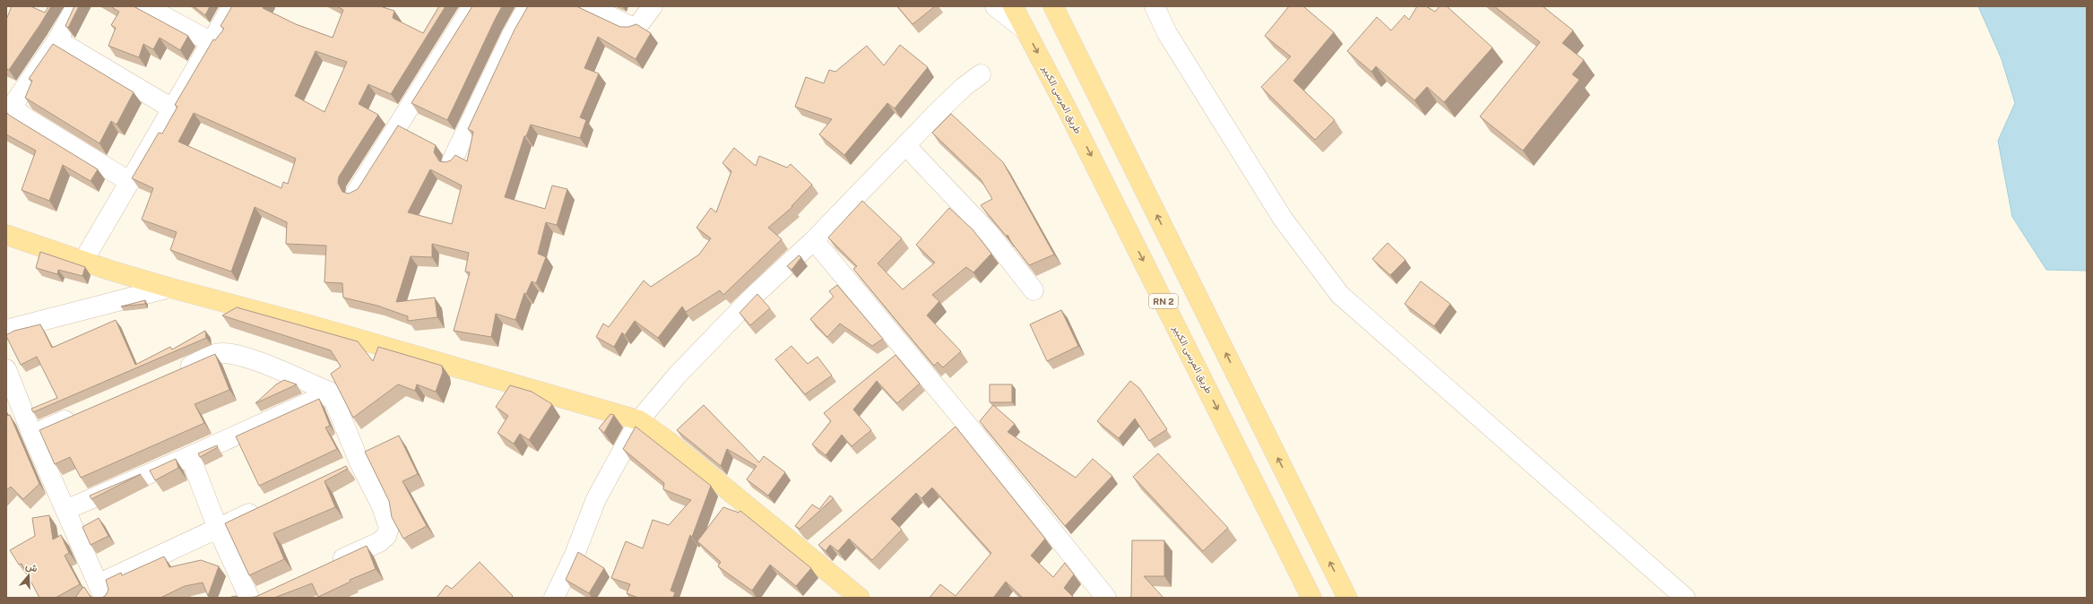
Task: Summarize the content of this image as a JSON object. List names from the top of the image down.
{
  "streets": {
    "main road": ["طريق المرسى الكبير", "RN 2"]
  },
  "north": "top"
}
